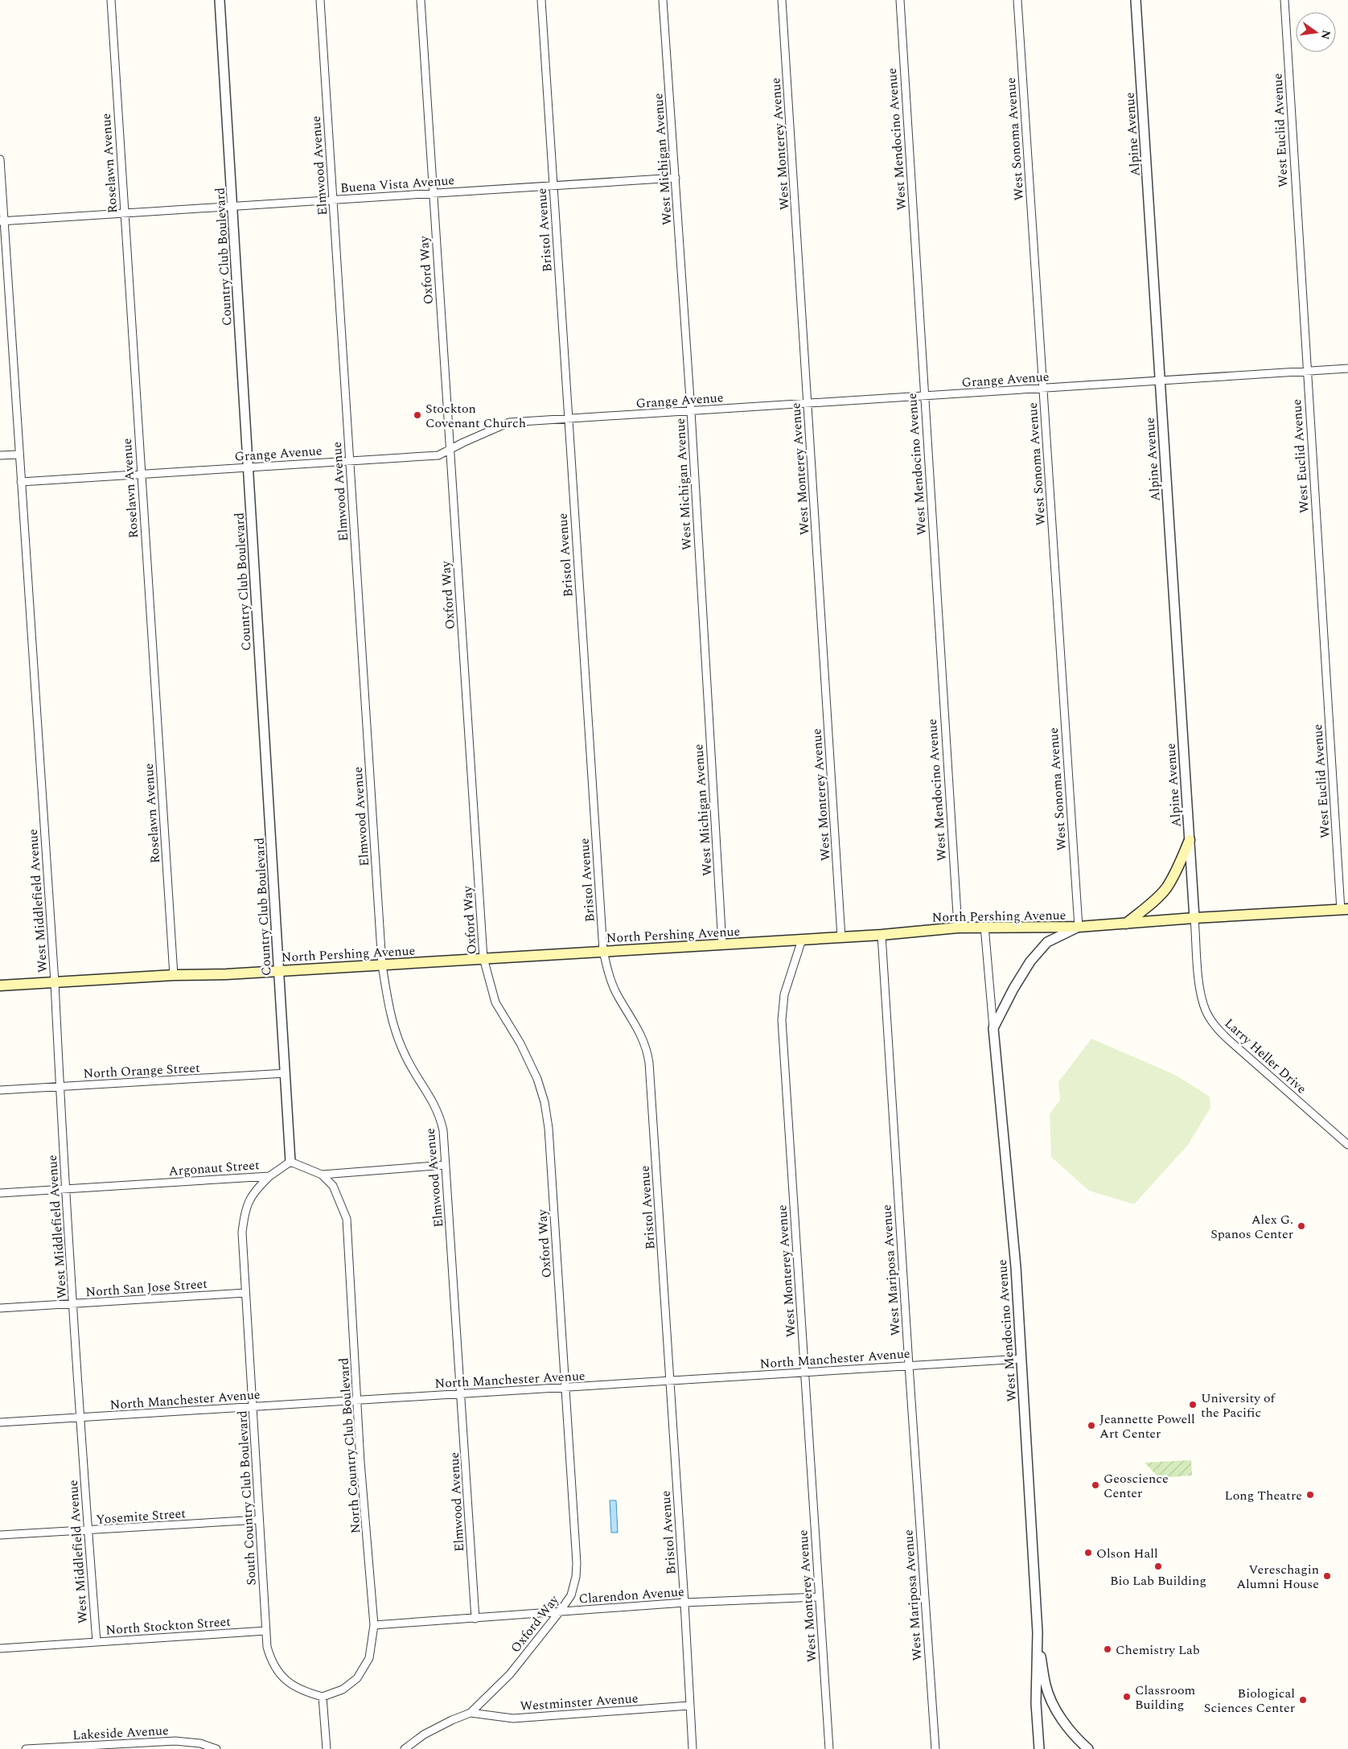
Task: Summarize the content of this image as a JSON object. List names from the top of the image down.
{
  "streets": {
    "main road": ["North Pershing Avenue"],
    "street": [
      "West Euclid Avenue",
      "Alpine Avenue",
      "West Mendocino Avenue",
      "West Sonoma Avenue",
      "West Monterey Avenue",
      "West Michigan Avenue",
      "Roselawn Avenue",
      "Elmwood Avenue",
      "Buena Vista Avenue",
      "Bristol Avenue",
      "Country Club Boulevard",
      "Oxford Way",
      "Grange Avenue",
      "West Middlefield Avenue",
      "Larry Heller Drive",
      "North Orange Street",
      "Argonaut Street",
      "West Mariposa Avenue",
      "North San Jose Street",
      "North Manchester Avenue",
      "North Country Club Boulevard",
      "South Country Club Boulevard",
      "Yosemite Street",
      "Clarendon Avenue",
      "North Stockton Street",
      "Westminster Avenue",
      "Lakeside Avenue"
    ]
  },
  "crossings": [
    ["West Euclid Avenue", "Grange Avenue"],
    ["West Euclid Avenue", "North Pershing Avenue"],
    ["Alpine Avenue", "Grange Avenue"],
    ["Alpine Avenue", "North Pershing Avenue"],
    ["Alpine Avenue", "Larry Heller Drive"],
    ["West Mendocino Avenue", "Grange Avenue"],
    ["West Mendocino Avenue", "North Pershing Avenue"],
    ["West Mendocino Avenue", "North Manchester Avenue"],
    ["West Sonoma Avenue", "Grange Avenue"],
    ["West Sonoma Avenue", "North Pershing Avenue"],
    ["West Monterey Avenue", "Grange Avenue"],
    ["West Monterey Avenue", "North Pershing Avenue"],
    ["West Monterey Avenue", "North Manchester Avenue"],
    ["West Monterey Avenue", "Clarendon Avenue"],
    ["West Michigan Avenue", "Buena Vista Avenue"],
    ["West Michigan Avenue", "Grange Avenue"],
    ["West Michigan Avenue", "North Pershing Avenue"],
    ["Roselawn Avenue", "Buena Vista Avenue"],
    ["Roselawn Avenue", "Grange Avenue"],
    ["Roselawn Avenue", "North Pershing Avenue"],
    ["Elmwood Avenue", "Buena Vista Avenue"],
    ["Elmwood Avenue", "Grange Avenue"],
    ["Elmwood Avenue", "North Pershing Avenue"],
    ["Elmwood Avenue", "North Manchester Avenue"],
    ["Elmwood Avenue", "Clarendon Avenue"],
    ["Buena Vista Avenue", "Bristol Avenue"],
    ["Buena Vista Avenue", "Country Club Boulevard"],
    ["Buena Vista Avenue", "Oxford Way"],
    ["Buena Vista Avenue", "West Middlefield Avenue"],
    ["Bristol Avenue", "Grange Avenue"],
    ["Bristol Avenue", "North Pershing Avenue"],
    ["Bristol Avenue", "North Manchester Avenue"],
    ["Bristol Avenue", "Clarendon Avenue"],
    ["Bristol Avenue", "Westminster Avenue"],
    ["Country Club Boulevard", "Grange Avenue"],
    ["Country Club Boulevard", "North Pershing Avenue"],
    ["Country Club Boulevard", "North Orange Street"],
    ["Country Club Boulevard", "Argonaut Street"],
    ["Oxford Way", "Grange Avenue"],
    ["Oxford Way", "North Pershing Avenue"],
    ["Oxford Way", "North Manchester Avenue"],
    ["Oxford Way", "Clarendon Avenue"],
    ["Oxford Way", "Westminster Avenue"],
    ["Grange Avenue", "West Middlefield Avenue"],
    ["West Middlefield Avenue", "North Pershing Avenue"],
    ["West Middlefield Avenue", "North Orange Street"],
    ["West Middlefield Avenue", "Argonaut Street"],
    ["West Middlefield Avenue", "North San Jose Street"],
    ["West Middlefield Avenue", "North Manchester Avenue"],
    ["West Middlefield Avenue", "Yosemite Street"],
    ["West Middlefield Avenue", "North Stockton Street"],
    ["North Pershing Avenue", "Larry Heller Drive"],
    ["North Pershing Avenue", "West Mariposa Avenue"],
    ["Argonaut Street", "South Country Club Boulevard"],
    ["West Mariposa Avenue", "North Manchester Avenue"],
    ["North San Jose Street", "South Country Club Boulevard"],
    ["North Manchester Avenue", "North Country Club Boulevard"],
    ["North Manchester Avenue", "South Country Club Boulevard"],
    ["North Country Club Boulevard", "South Country Club Boulevard"],
    ["North Country Club Boulevard", "Clarendon Avenue"],
    ["South Country Club Boulevard", "Yosemite Street"],
    ["South Country Club Boulevard", "North Stockton Street"]
  ],
  "places": [
    "Stockton Covenant Church",
    "Alex G. Spanos Center",
    "University of the Pacific",
    "Jeannette Powell Art Center",
    "Geoscience Center",
    "Long Theatre",
    "Olson Hall",
    "Bio Lab Building",
    "Vereschagin Alumni House",
    "Chemistry Lab",
    "Classroom Building",
    "Biological Sciences Center"
  ],
  "north": "right"
}
